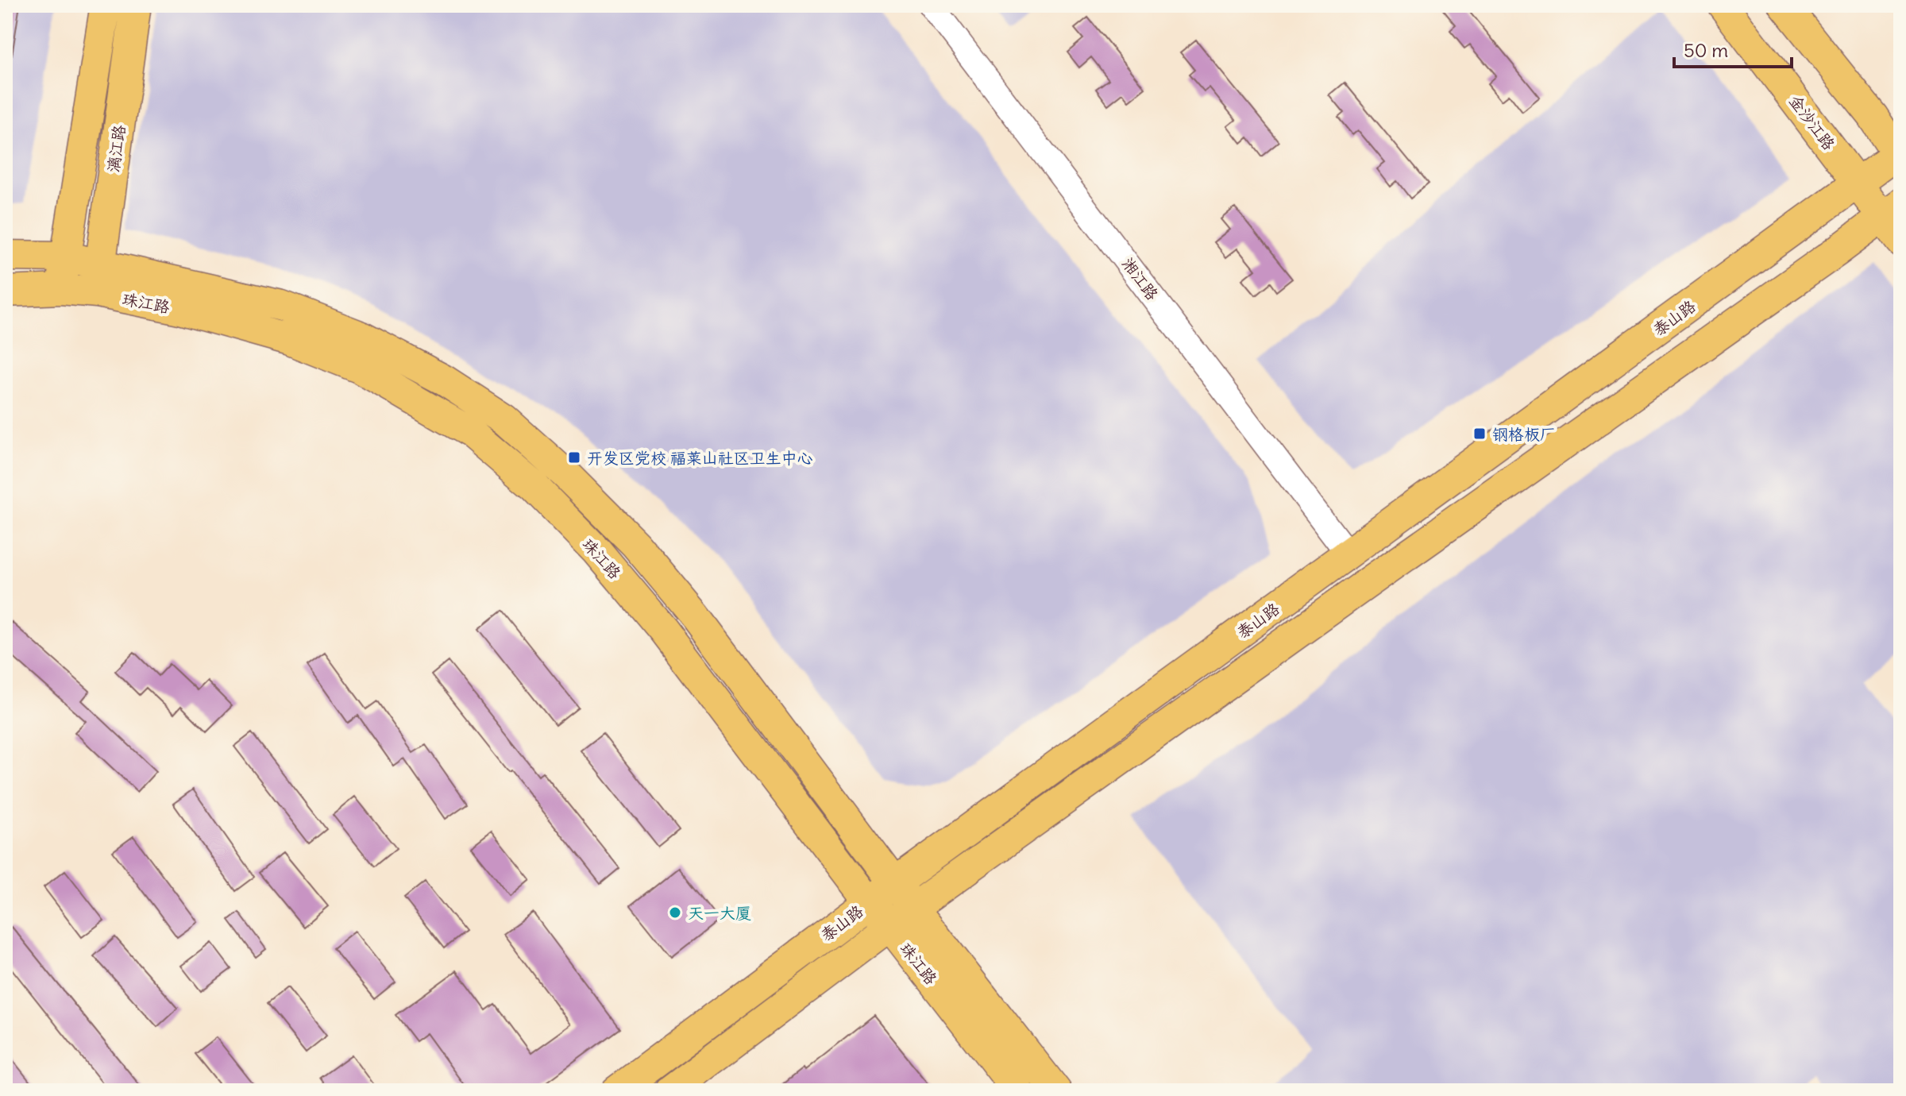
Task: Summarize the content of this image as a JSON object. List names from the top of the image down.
{
  "streets": {
    "main road": [
      "金沙江路",
      "漓江路",
      "珠江路",
      "泰山路"
    ],
    "street": ["湘江路"]
  },
  "crossings": [
    ["金沙江路", "泰山路"],
    ["漓江路", "珠江路"],
    ["湘江路", "泰山路"],
    ["珠江路", "泰山路"]
  ],
  "places": {
    "transit": ["钢格板厂", "开发区党校 福莱山社区卫生中心"],
    "other": ["天一大厦"]
  },
  "scale_bar": "50 m"
}
